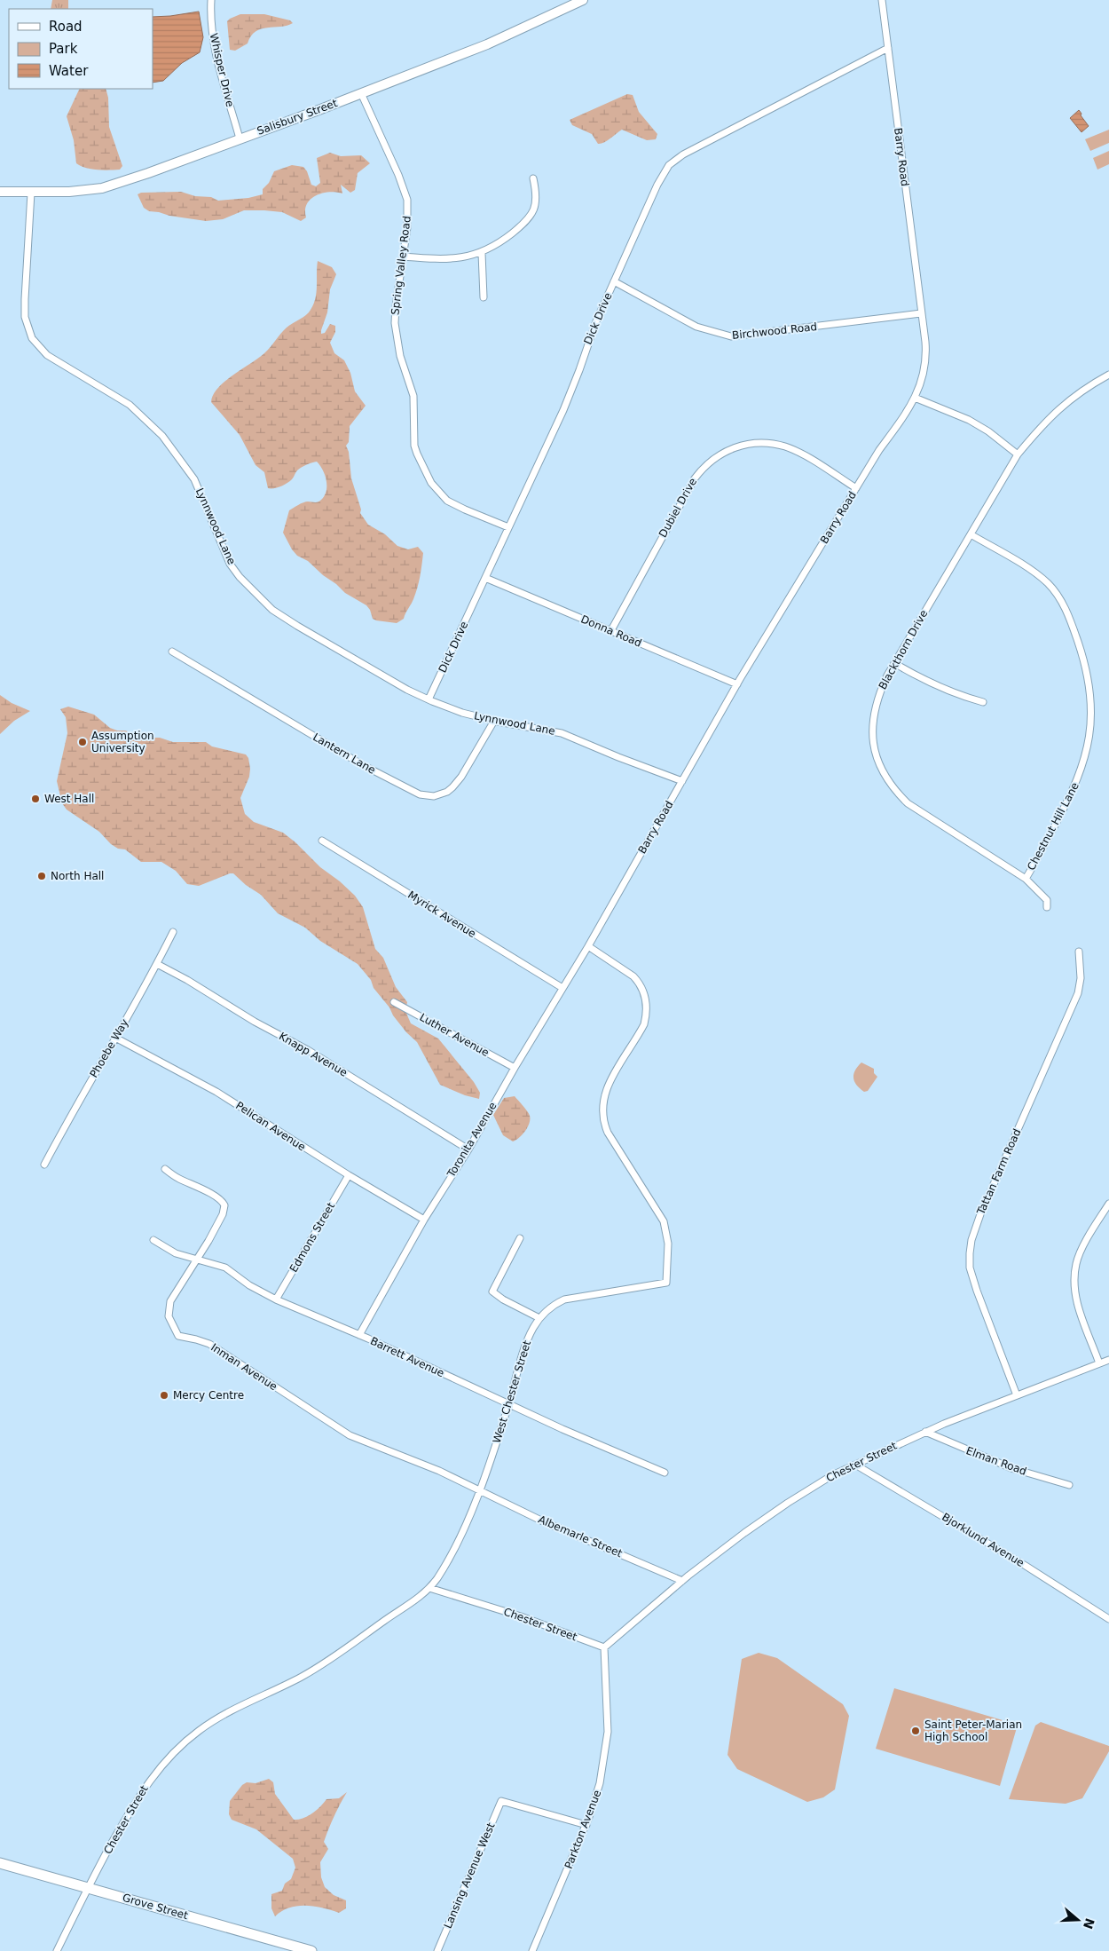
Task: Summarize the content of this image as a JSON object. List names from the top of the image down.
{
  "streets": {
    "main road": ["Salisbury Street", "Grove Street"],
    "street": [
      "Whisper Drive",
      "Barry Road",
      "Spring Valley Road",
      "Dick Drive",
      "Birchwood Road",
      "Dubiel Drive",
      "Lynnwood Lane",
      "Donna Road",
      "Blackthorn Drive",
      "Lantern Lane",
      "Chestnut Hill Lane",
      "Myrick Avenue",
      "Luther Avenue",
      "Phoebe Way",
      "Knapp Avenue",
      "Pelican Avenue",
      "Toronita Avenue",
      "Tattan Farm Road",
      "Edmons Street",
      "Barrett Avenue",
      "Inman Avenue",
      "West Chester Street",
      "Elman Road",
      "Chester Street",
      "Albemarle Street",
      "Bjorklund Avenue",
      "Parkton Avenue",
      "Lansing Avenue West"
    ]
  },
  "crossings": [
    ["Whisper Drive", "Salisbury Street"],
    ["Salisbury Street", "Spring Valley Road"],
    ["Salisbury Street", "Lynnwood Lane"],
    ["Barry Road", "Dick Drive"],
    ["Barry Road", "Birchwood Road"],
    ["Barry Road", "Dubiel Drive"],
    ["Barry Road", "Lynnwood Lane"],
    ["Barry Road", "Donna Road"],
    ["Barry Road", "Toronita Avenue"],
    ["Barry Road", "West Chester Street"],
    ["Spring Valley Road", "Dick Drive"],
    ["Dick Drive", "Birchwood Road"],
    ["Dick Drive", "Lynnwood Lane"],
    ["Dick Drive", "Donna Road"],
    ["Dubiel Drive", "Donna Road"],
    ["Lynnwood Lane", "Lantern Lane"],
    ["Blackthorn Drive", "Chestnut Hill Lane"],
    ["Myrick Avenue", "Toronita Avenue"],
    ["Luther Avenue", "Toronita Avenue"],
    ["Phoebe Way", "Knapp Avenue"],
    ["Phoebe Way", "Pelican Avenue"],
    ["Knapp Avenue", "Toronita Avenue"],
    ["Pelican Avenue", "Toronita Avenue"],
    ["Pelican Avenue", "Edmons Street"],
    ["Toronita Avenue", "Barrett Avenue"],
    ["Toronita Avenue", "West Chester Street"],
    ["Tattan Farm Road", "Chester Street"],
    ["Edmons Street", "Barrett Avenue"],
    ["Barrett Avenue", "Inman Avenue"],
    ["Barrett Avenue", "West Chester Street"],
    ["Inman Avenue", "West Chester Street"],
    ["Inman Avenue", "Albemarle Street"],
    ["West Chester Street", "Chester Street"],
    ["West Chester Street", "Albemarle Street"],
    ["Elman Road", "Chester Street"],
    ["Chester Street", "Albemarle Street"],
    ["Chester Street", "Bjorklund Avenue"],
    ["Chester Street", "Parkton Avenue"],
    ["Chester Street", "Grove Street"],
    ["Parkton Avenue", "Lansing Avenue West"]
  ],
  "places": [
    "Assumption University",
    "West Hall",
    "North Hall",
    "Mercy Centre",
    "Saint Peter-Marian High School"
  ],
  "legend": ["Road", "Park", "Water"],
  "north": "right"
}
